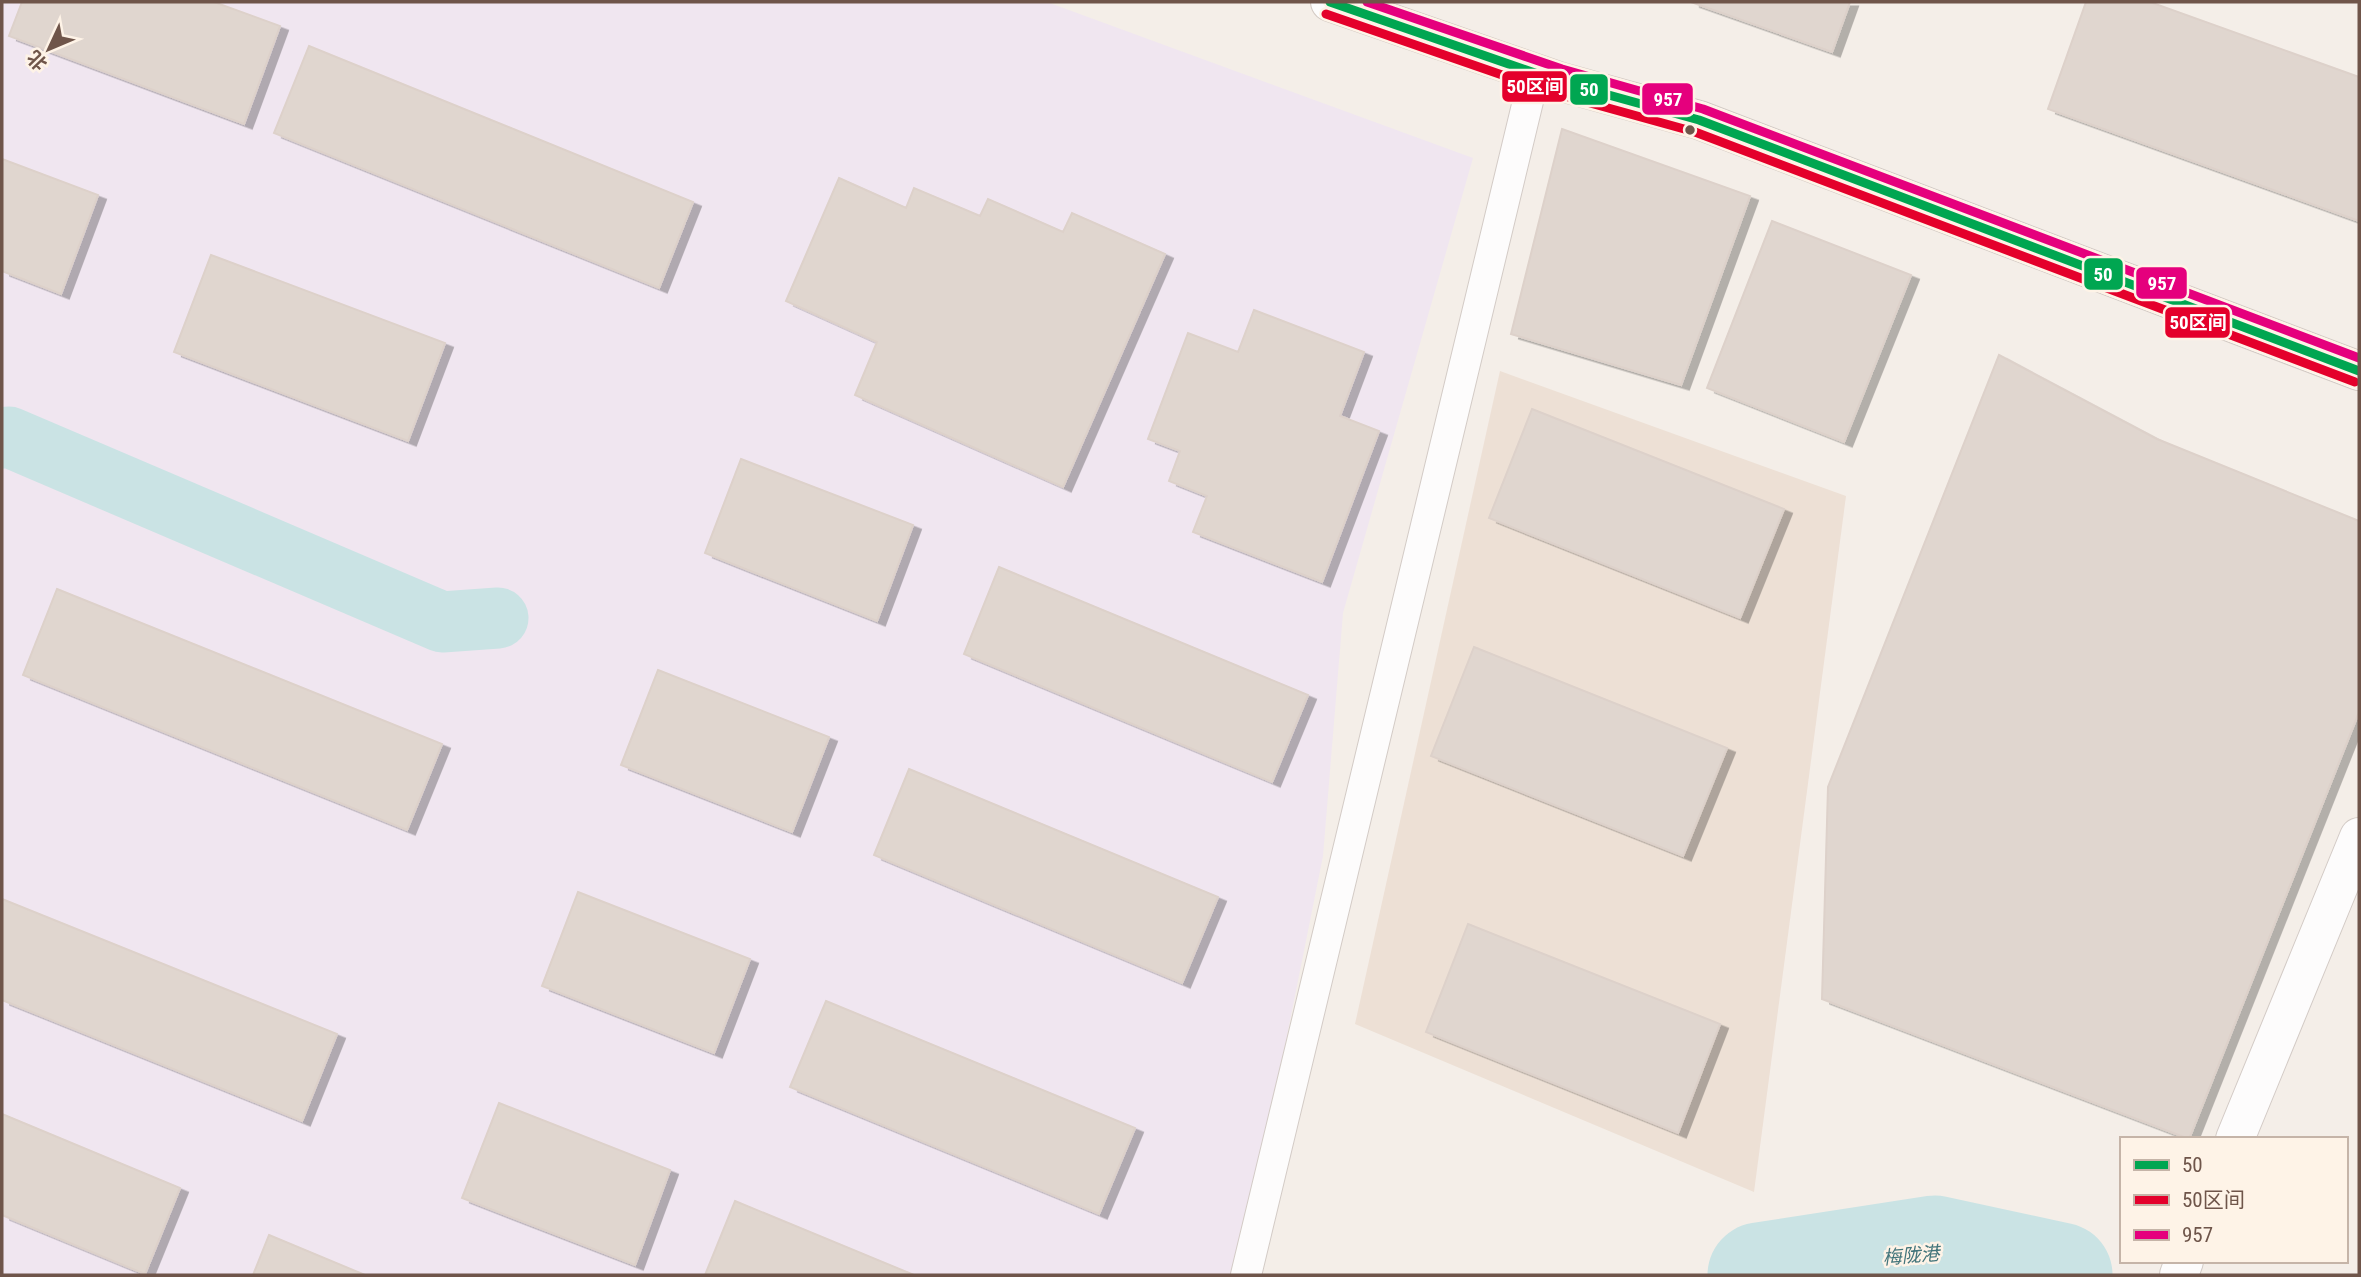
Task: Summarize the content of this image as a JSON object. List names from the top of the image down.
{
  "water": ["梅陇港"],
  "lines": ["transit line 50", "transit line 957", "transit line 50区间"],
  "legend": ["50", "50区间", "957"],
  "north": "bottom left"
}
